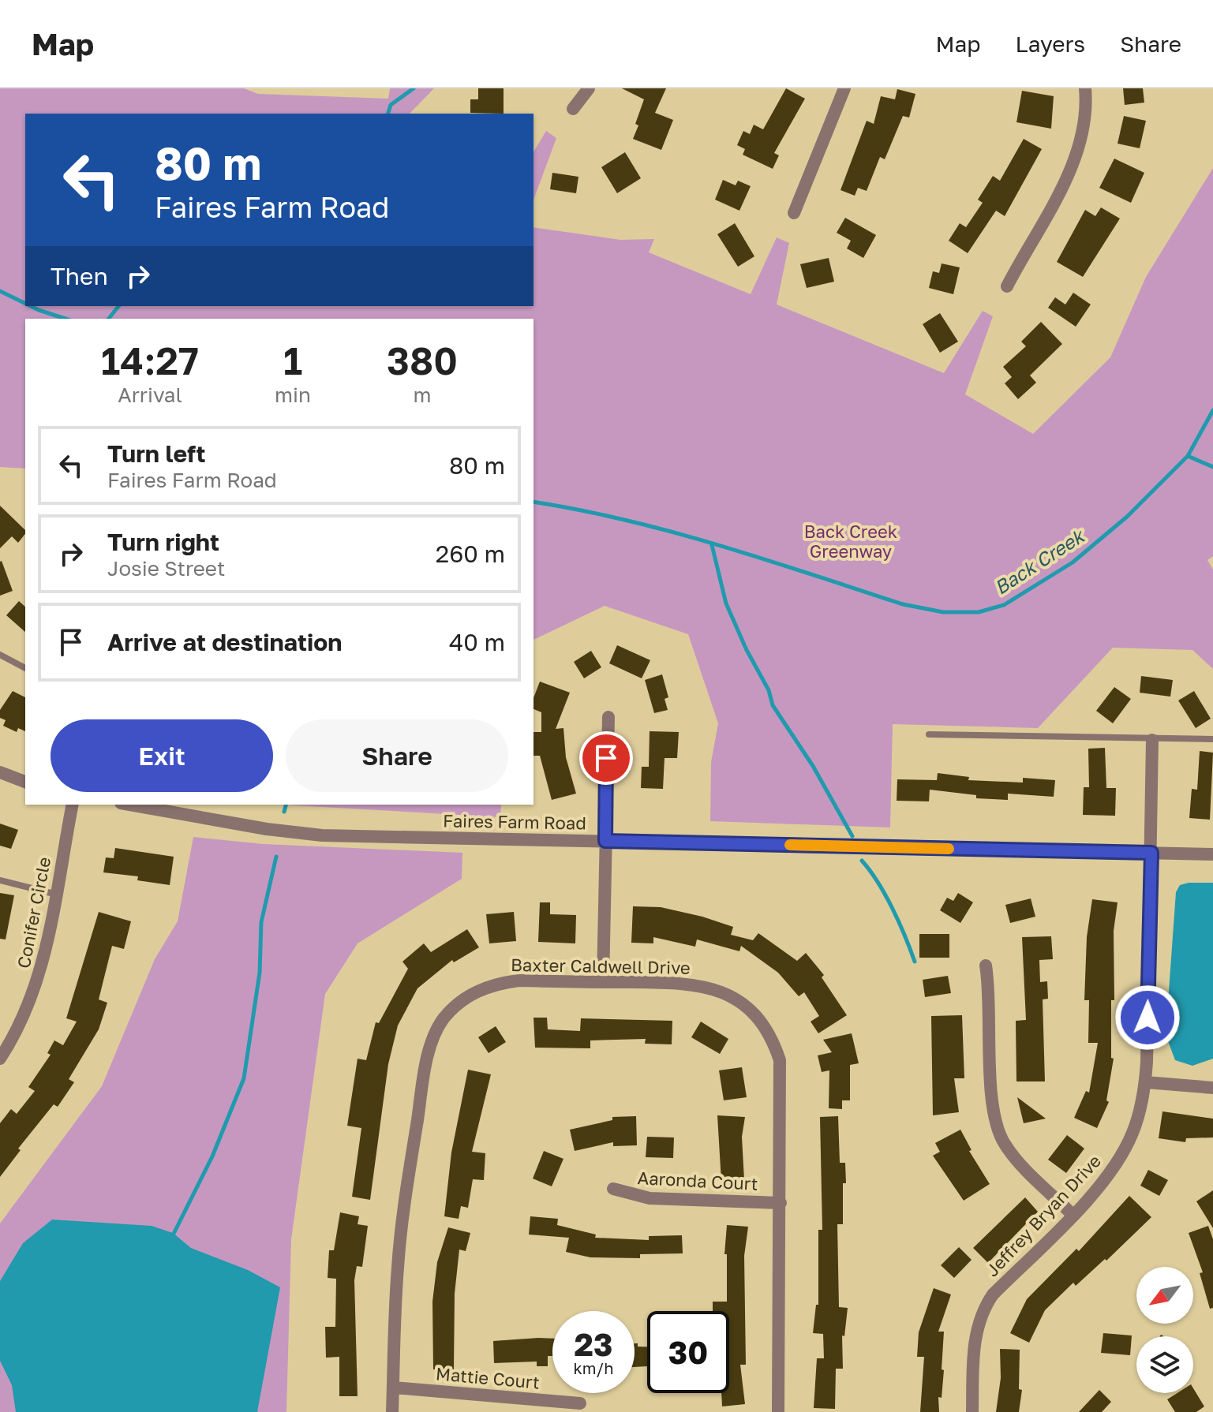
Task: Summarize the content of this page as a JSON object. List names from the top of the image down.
{
  "streets": {
    "street": [
      "Faires Farm Road",
      "Conifer Circle",
      "Baxter Caldwell Drive",
      "Aaronda Court",
      "Jeffrey Bryan Drive",
      "Mattie Court"
    ]
  },
  "crossings": [
    ["Faires Farm Road", "Jeffrey Bryan Drive"],
    ["Baxter Caldwell Drive", "Aaronda Court"],
    ["Baxter Caldwell Drive", "Mattie Court"]
  ],
  "water": ["Back Creek"],
  "parks": ["Back Creek Greenway"],
  "north": "bottom left",
  "page": {
    "header": "Map",
    "nav": ["Map", "Layers", "Share"],
    "turn": ["80 m", "Faires Farm Road"],
    "then": "Then",
    "eta": [
      "14:27",
      "Arrival",
      "1",
      "min",
      "380",
      "m"
    ],
    "list": [
      {
        "name": "Turn left",
        "note": "Faires Farm Road",
        "value": "80 m"
      },
      {
        "name": "Turn right",
        "note": "Josie Street",
        "value": "260 m"
      },
      {
        "name": "Arrive at destination",
        "value": "40 m"
      }
    ],
    "buttons": ["Exit", "Share"],
    "speed": "23 km/h",
    "limit": "30"
  }
}
